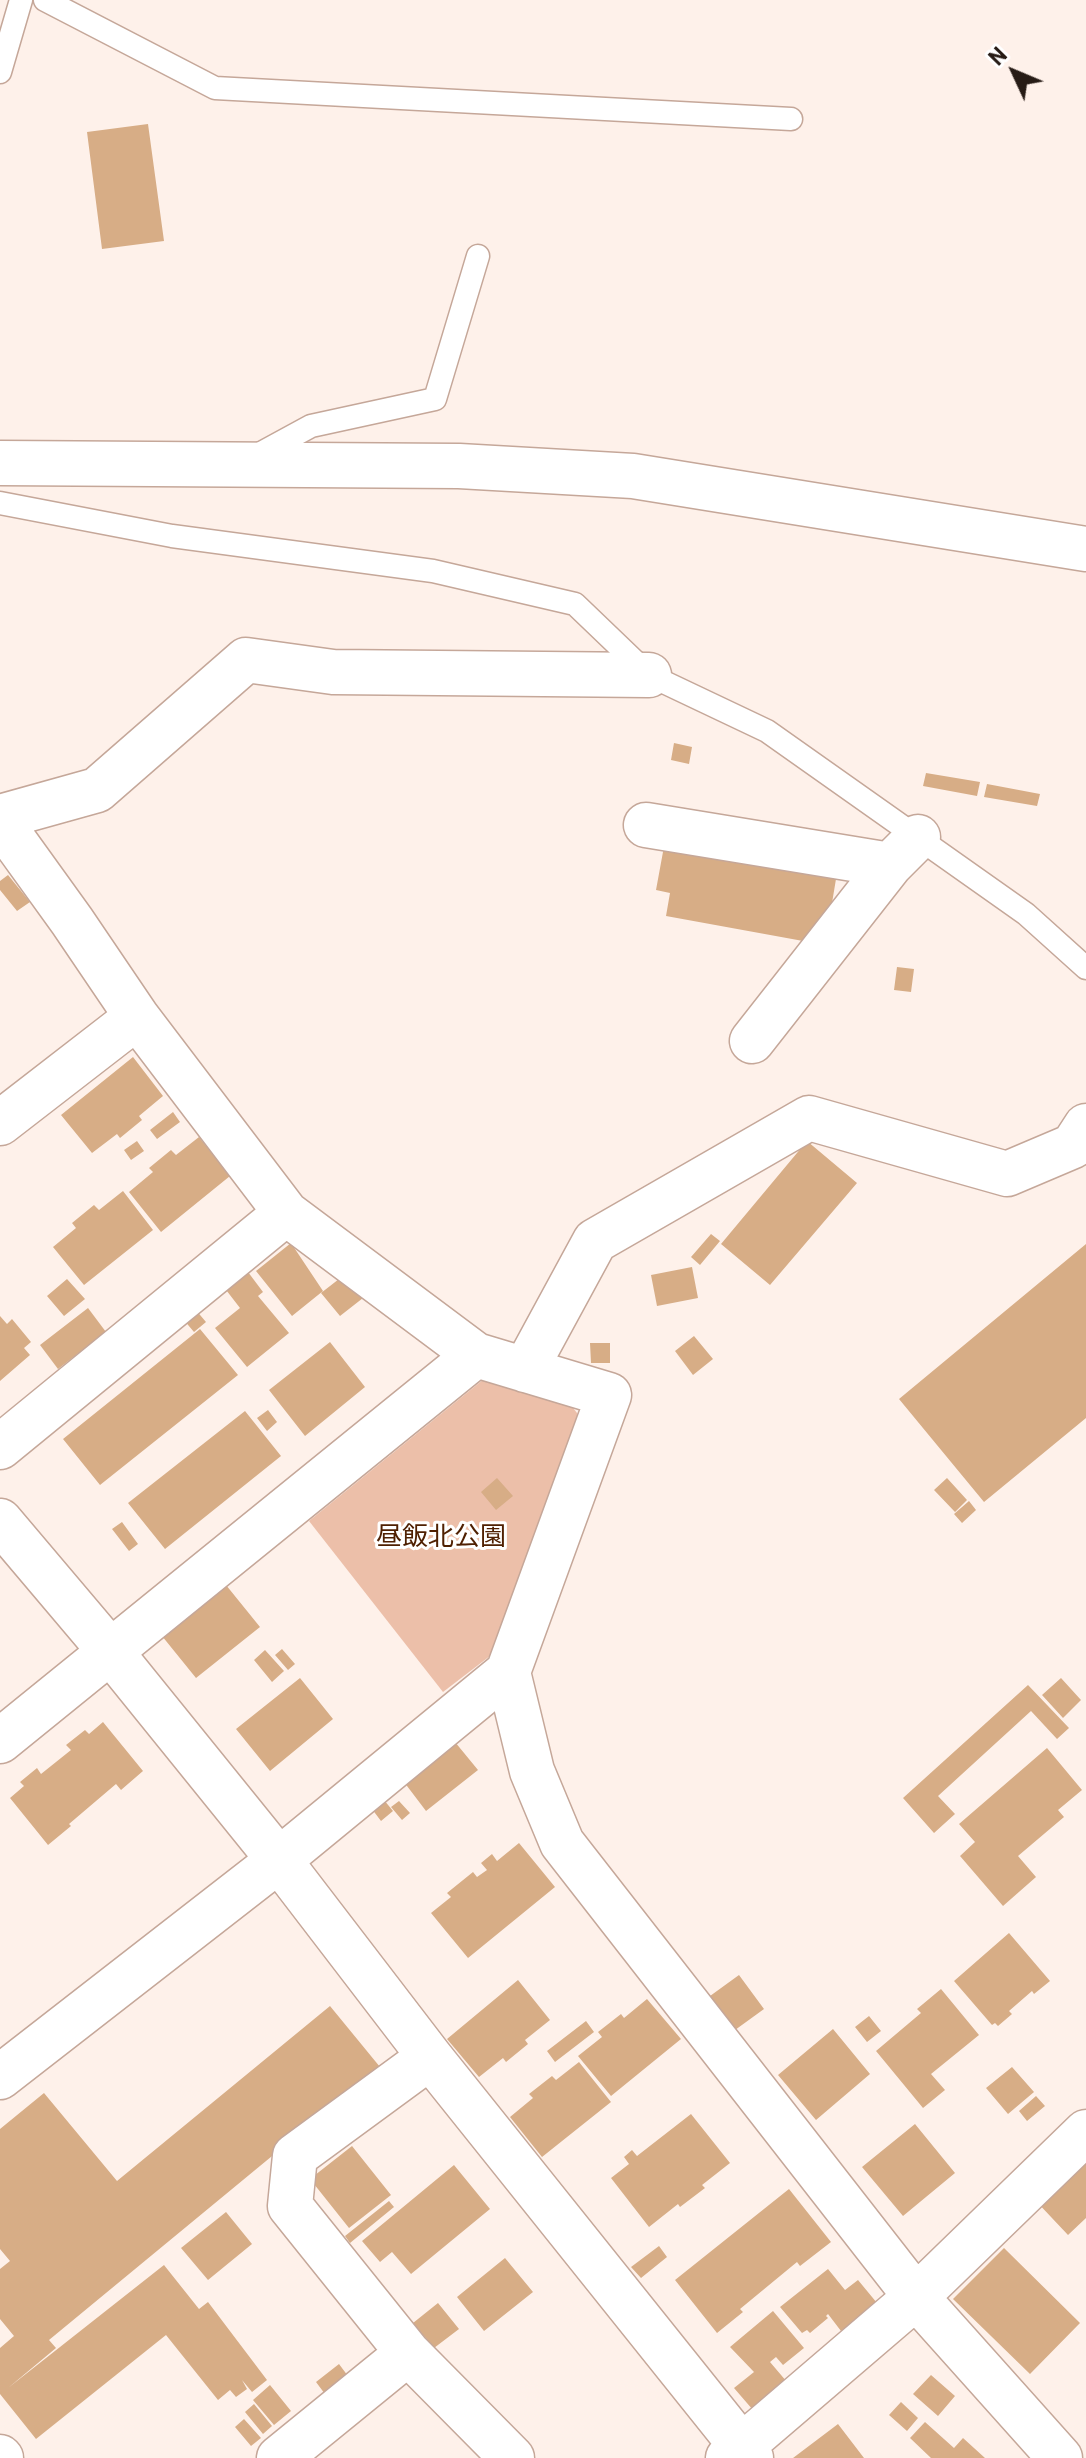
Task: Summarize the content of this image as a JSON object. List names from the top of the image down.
{
  "parks": ["昼飯北公園"],
  "north": "top left"
}
